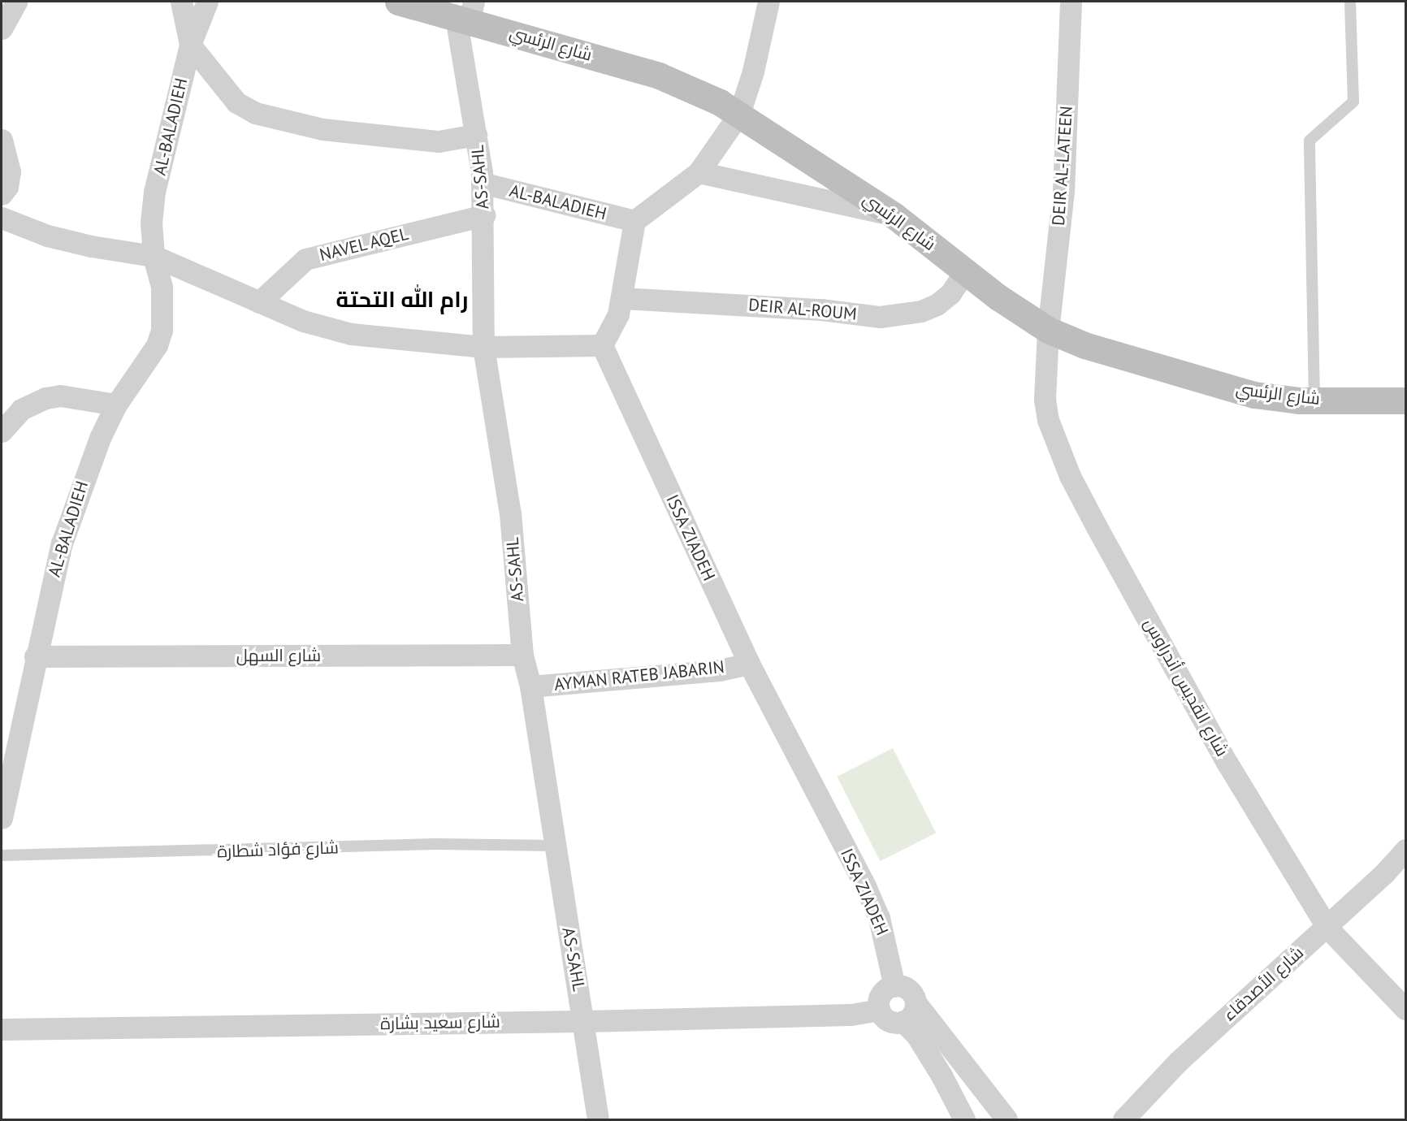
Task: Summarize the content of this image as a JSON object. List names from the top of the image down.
{
  "streets": {
    "main road": ["شارع الرئسي"],
    "street": [
      "AL-BALADIEH",
      "DEIR AL-LATEEN",
      "AS-SAHL",
      "NAVEL AQEL",
      "DEIR AL-ROUM",
      "ISSA ZIADEH",
      "شارع السهل",
      "AYMAN RATEB JABARIN",
      "شارع القديس أندراوس",
      "شارع الأصدقاء",
      "شارع سعيد بشارة"
    ],
    "lane": ["شارع فؤاد شطارة"]
  },
  "crossings": [
    ["شارع الرئسي", "DEIR AL-LATEEN"],
    ["شارع الرئسي", "AS-SAHL"],
    ["شارع الرئسي", "DEIR AL-ROUM"],
    ["شارع الرئسي", "شارع القديس أندراوس"],
    ["AL-BALADIEH", "AS-SAHL"],
    ["AL-BALADIEH", "شارع السهل"],
    ["DEIR AL-LATEEN", "شارع القديس أندراوس"],
    ["AS-SAHL", "NAVEL AQEL"],
    ["AS-SAHL", "شارع السهل"],
    ["AS-SAHL", "AYMAN RATEB JABARIN"],
    ["AS-SAHL", "شارع فؤاد شطارة"],
    ["AS-SAHL", "شارع سعيد بشارة"],
    ["ISSA ZIADEH", "AYMAN RATEB JABARIN"],
    ["ISSA ZIADEH", "شارع سعيد بشارة"],
    ["شارع القديس أندراوس", "شارع الأصدقاء"]
  ],
  "districts": ["رام الله التحتة"]
}
